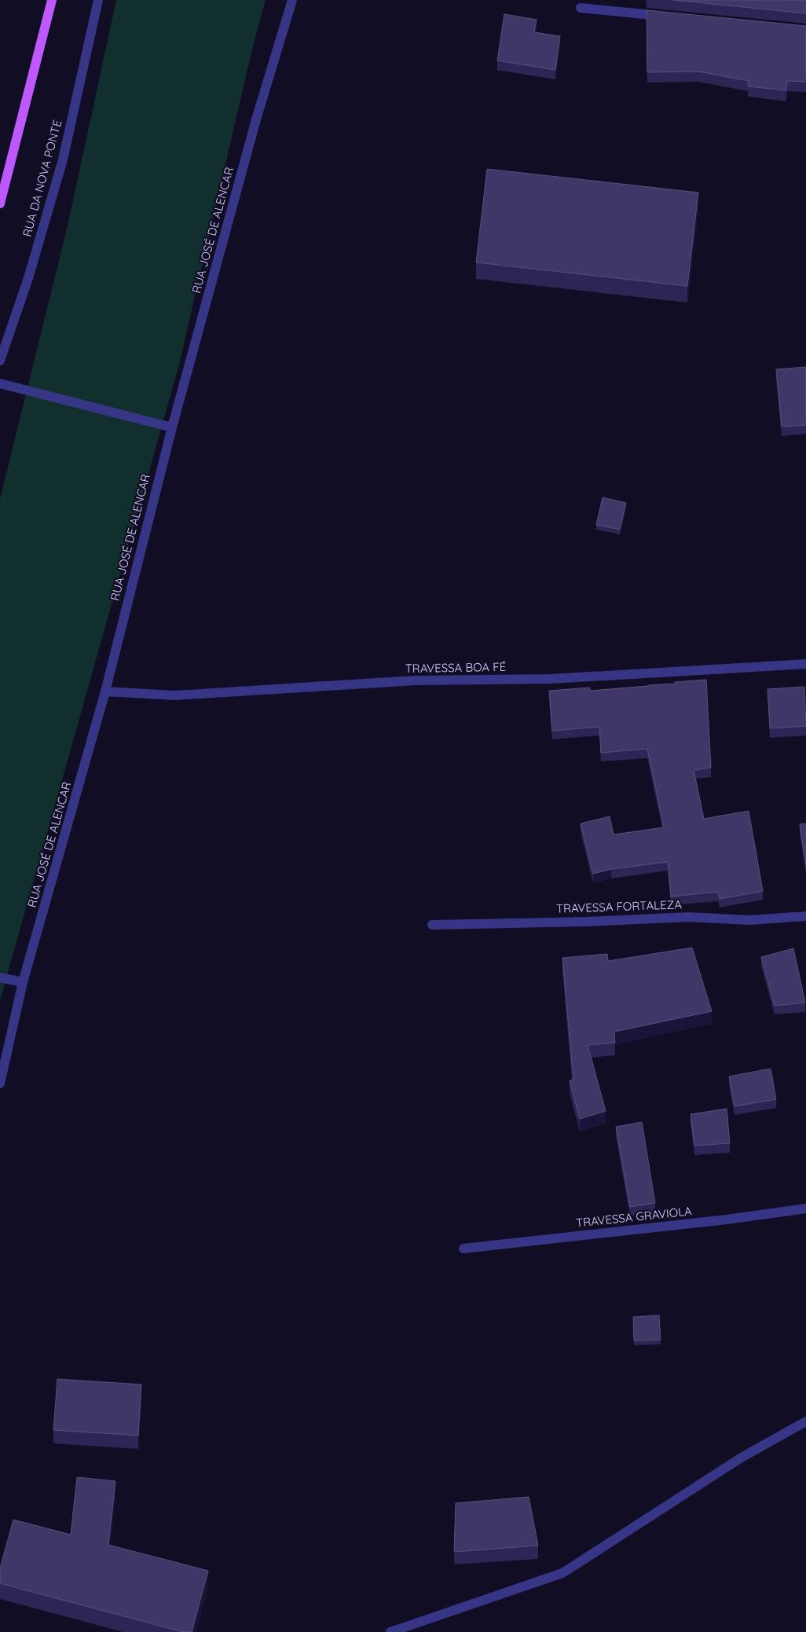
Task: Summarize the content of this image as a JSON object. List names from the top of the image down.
{
  "streets": {
    "street": [
      "RUA DA NOVA PONTE",
      "RUA JOSÉ DE ALENCAR",
      "TRAVESSA BOA FÉ",
      "TRAVESSA FORTALEZA",
      "TRAVESSA GRAVIOLA"
    ]
  },
  "crossings": [
    ["RUA JOSÉ DE ALENCAR", "TRAVESSA BOA FÉ"]
  ]
}
